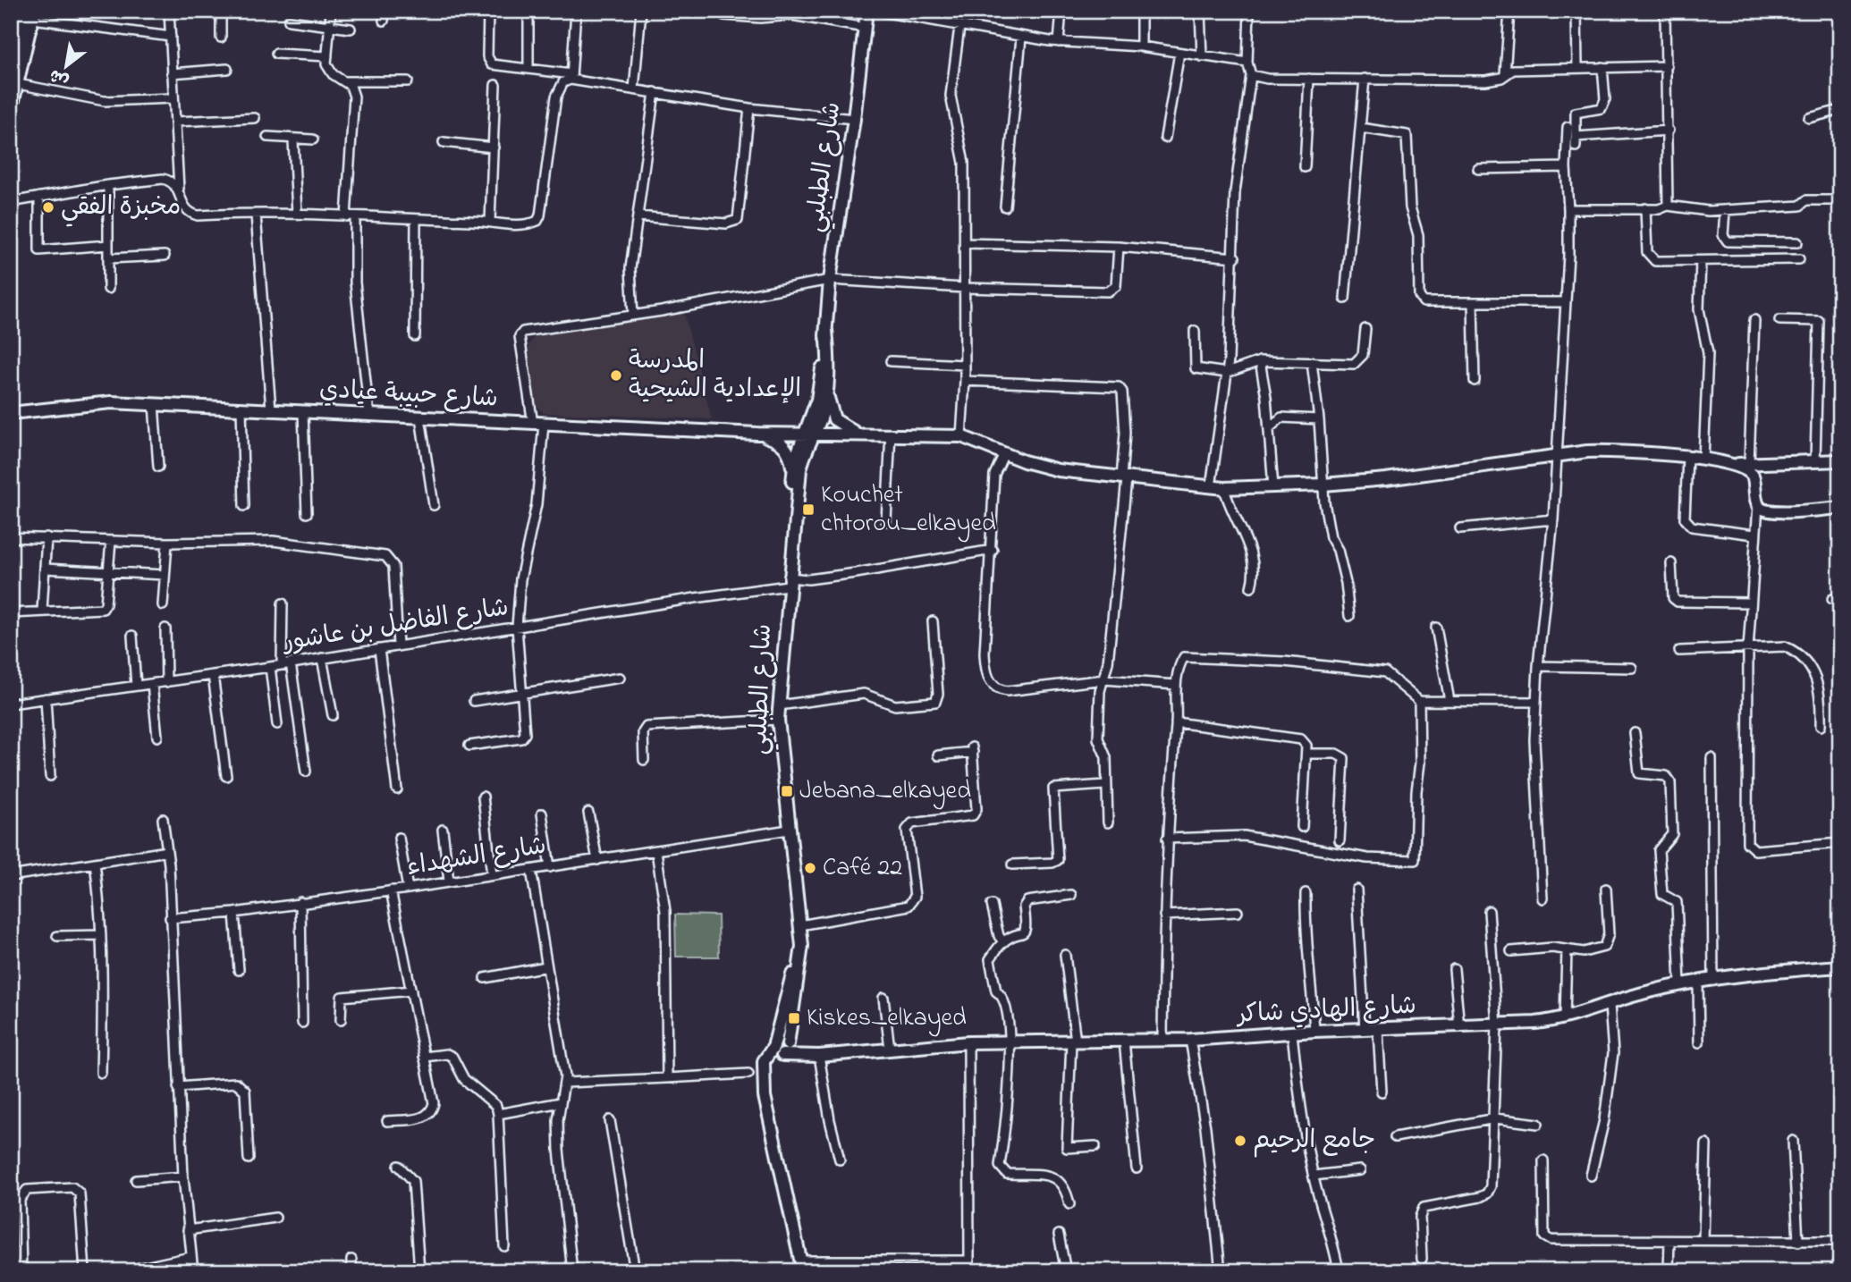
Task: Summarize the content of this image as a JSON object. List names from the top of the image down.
{
  "streets": {
    "street": [
      "شارع الطبلبي",
      "شارع حبيبة عيادي",
      "شارع الفاضل بن عاشور",
      "شارع الشهداء",
      "شارع الهادي شاكر"
    ]
  },
  "crossings": [
    ["شارع الطبلبي", "شارع حبيبة عيادي"],
    ["شارع الطبلبي", "شارع الفاضل بن عاشور"],
    ["شارع الطبلبي", "شارع الشهداء"]
  ],
  "places": {
    "other": [
      "مخبزة الفقي",
      "المدرسة الإعدادية الشيحية",
      "Café 22",
      "جامع الرحيم"
    ],
    "transit": ["Kouchet chtorou_elkayed", "Jebana_elkayed", "Kiskes_elkayed"]
  },
  "north": "bottom left"
}
